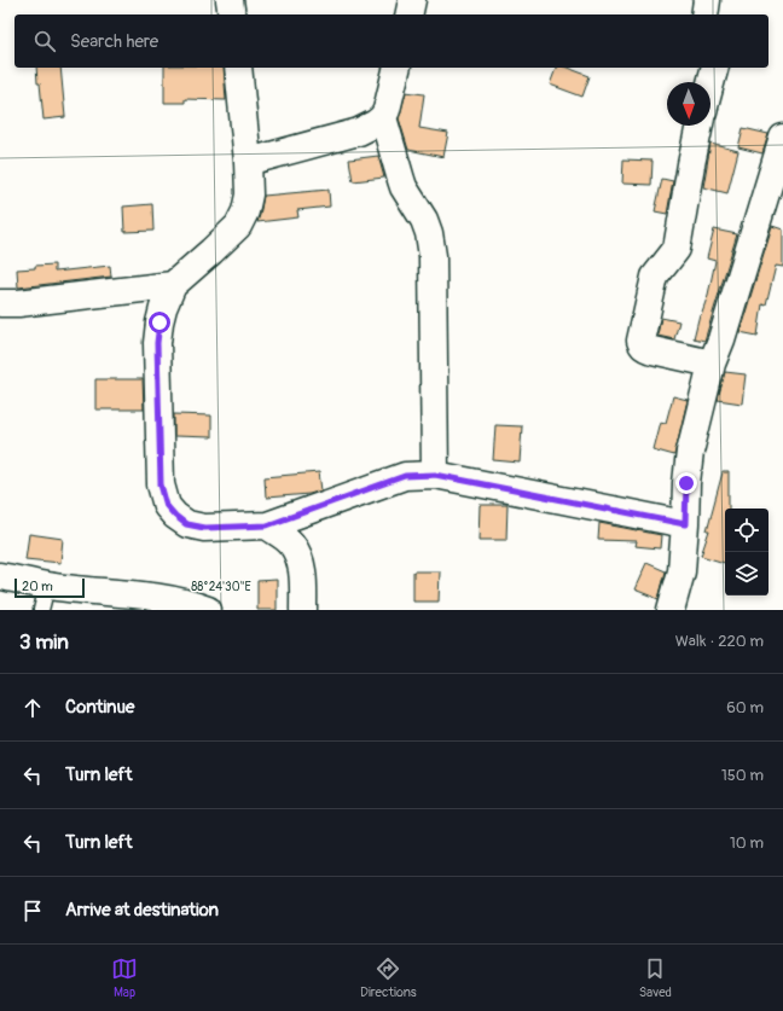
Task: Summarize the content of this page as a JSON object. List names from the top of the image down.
{
  "scale_bar": "20 m",
  "north": "bottom",
  "page": {
    "search": "Search here",
    "scale": "20 m",
    "heading": ["3 min", "Walk · 220 m"],
    "list": [
      ["Continue", "60 m"],
      ["Turn left", "150 m"],
      ["Turn left", "10 m"],
      "Arrive at destination"
    ],
    "nav": ["Map", "Directions", "Saved"]
  },
  "coordinates": ["88°24'30\"E"]
}
